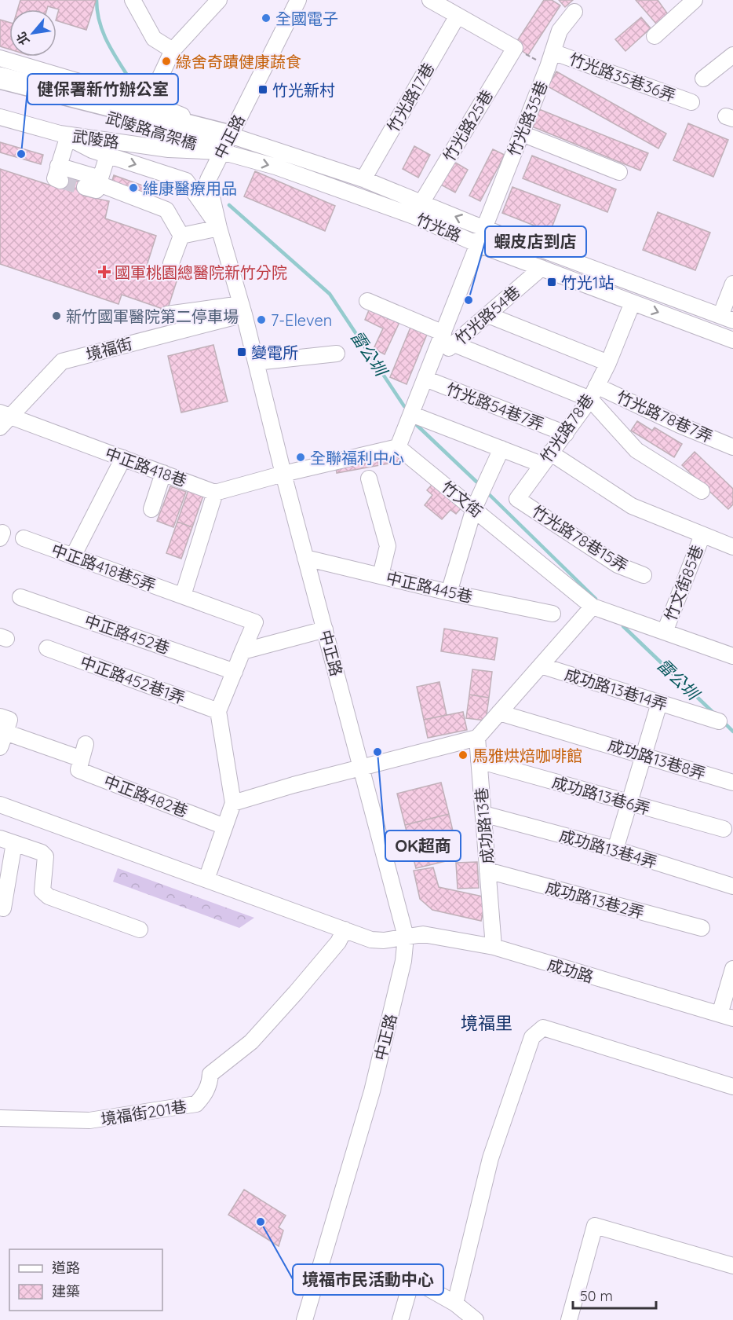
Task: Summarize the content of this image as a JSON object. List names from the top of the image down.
{
  "streets": {
    "highway": ["武陵路高架橋"],
    "street": [
      "竹光路35巷36弄",
      "竹光路17巷",
      "竹光路35巷",
      "竹光路25巷",
      "中正路",
      "武陵路",
      "竹光路",
      "竹光路54巷",
      "境福街",
      "竹光路54巷7弄",
      "竹光路78巷7弄",
      "竹光路78巷",
      "中正路418巷",
      "竹文街",
      "竹光路78巷15弄",
      "中正路418巷5弄",
      "竹文街85巷",
      "中正路445巷",
      "中正路452巷",
      "中正路452巷1弄",
      "成功路13巷14弄",
      "成功路13巷8弄",
      "成功路13巷6弄",
      "中正路482巷",
      "成功路13巷",
      "成功路13巷4弄",
      "成功路13巷2弄",
      "成功路",
      "境福街201巷"
    ]
  },
  "crossings": [
    ["竹光路35巷36弄", "竹光路35巷"],
    ["竹光路17巷", "竹光路"],
    ["竹光路35巷", "竹光路"],
    ["竹光路25巷", "竹光路"],
    ["武陵路高架橋", "中正路"],
    ["武陵路高架橋", "武陵路"],
    ["武陵路高架橋", "竹光路"],
    ["中正路", "武陵路"],
    ["中正路", "竹光路"],
    ["中正路", "境福街"],
    ["中正路", "中正路445巷"],
    ["中正路", "成功路"],
    ["武陵路", "竹光路"],
    ["竹光路", "竹光路54巷"],
    ["竹光路", "竹光路78巷"],
    ["竹光路54巷", "竹光路78巷7弄"],
    ["境福街", "中正路418巷"],
    ["竹光路54巷7弄", "竹光路78巷"],
    ["竹光路78巷7弄", "竹光路78巷"],
    ["竹光路78巷", "竹光路78巷15弄"],
    ["竹文街", "竹文街85巷"],
    ["成功路13巷6弄", "成功路13巷"],
    ["成功路13巷", "成功路13巷4弄"],
    ["成功路13巷", "成功路13巷2弄"],
    ["成功路13巷", "成功路"],
    ["成功路", "境福街201巷"]
  ],
  "districts": ["境福里"],
  "water": ["雷公圳"],
  "places": {
    "other": [
      "全國電子",
      "綠舍奇蹟健康蔬食",
      "健保署新竹辦公室",
      "維康醫療用品",
      "蝦皮店到店",
      "新竹國軍醫院第二停車場",
      "7-Eleven",
      "全聯福利中心",
      "OK超商",
      "馬雅烘焙咖啡館",
      "境福市民活動中心"
    ],
    "transit": ["竹光新村", "竹光1站", "變電所"],
    "health": ["國軍桃園總醫院新竹分院"]
  },
  "legend": ["道路", "建築"],
  "scale_bar": "50 m",
  "north": "bottom left"
}
